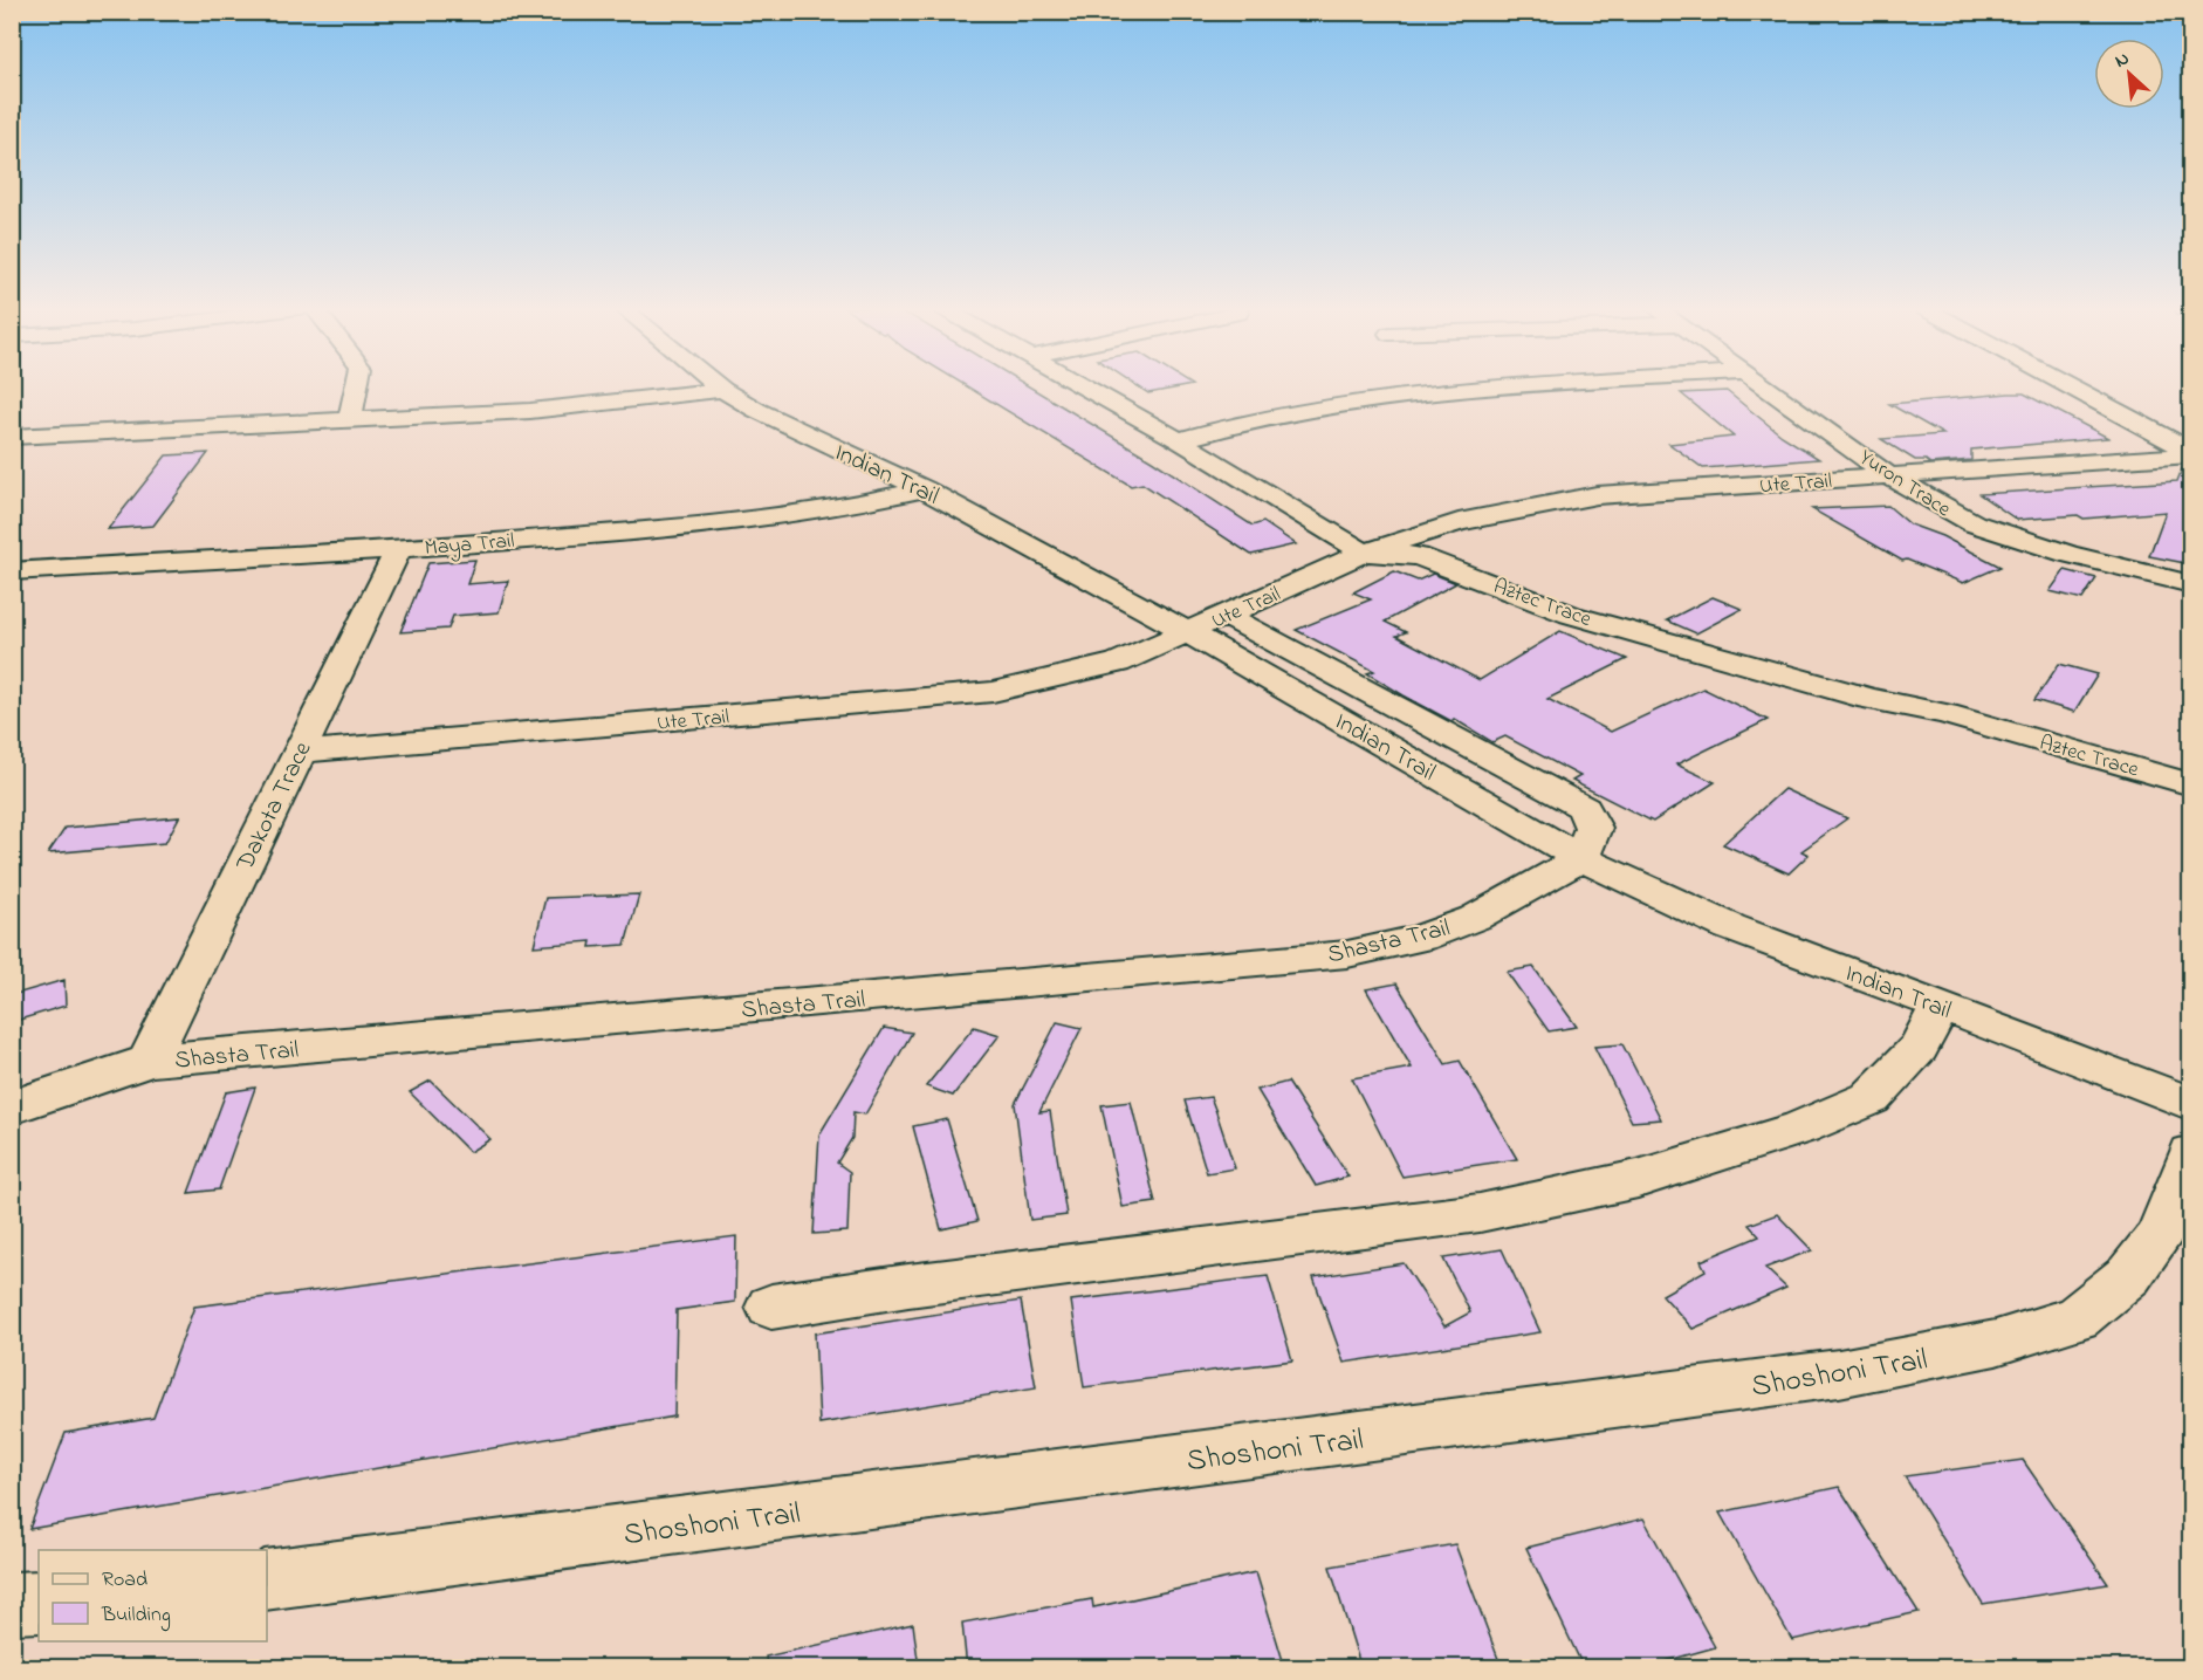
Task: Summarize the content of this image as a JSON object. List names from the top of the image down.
{
  "streets": {
    "street": [
      "Indian Trail",
      "Ute Trail",
      "Yuron Trace",
      "Maya Trail",
      "Aztec Trace",
      "Dakota Trace",
      "Shasta Trail",
      "Shoshoni Trail"
    ]
  },
  "crossings": [
    ["Indian Trail", "Ute Trail"],
    ["Indian Trail", "Maya Trail"],
    ["Indian Trail", "Shasta Trail"],
    ["Ute Trail", "Yuron Trace"],
    ["Ute Trail", "Aztec Trace"],
    ["Ute Trail", "Dakota Trace"],
    ["Maya Trail", "Dakota Trace"],
    ["Dakota Trace", "Shasta Trail"]
  ],
  "legend": ["Road", "Building"],
  "north": "top left"
}
